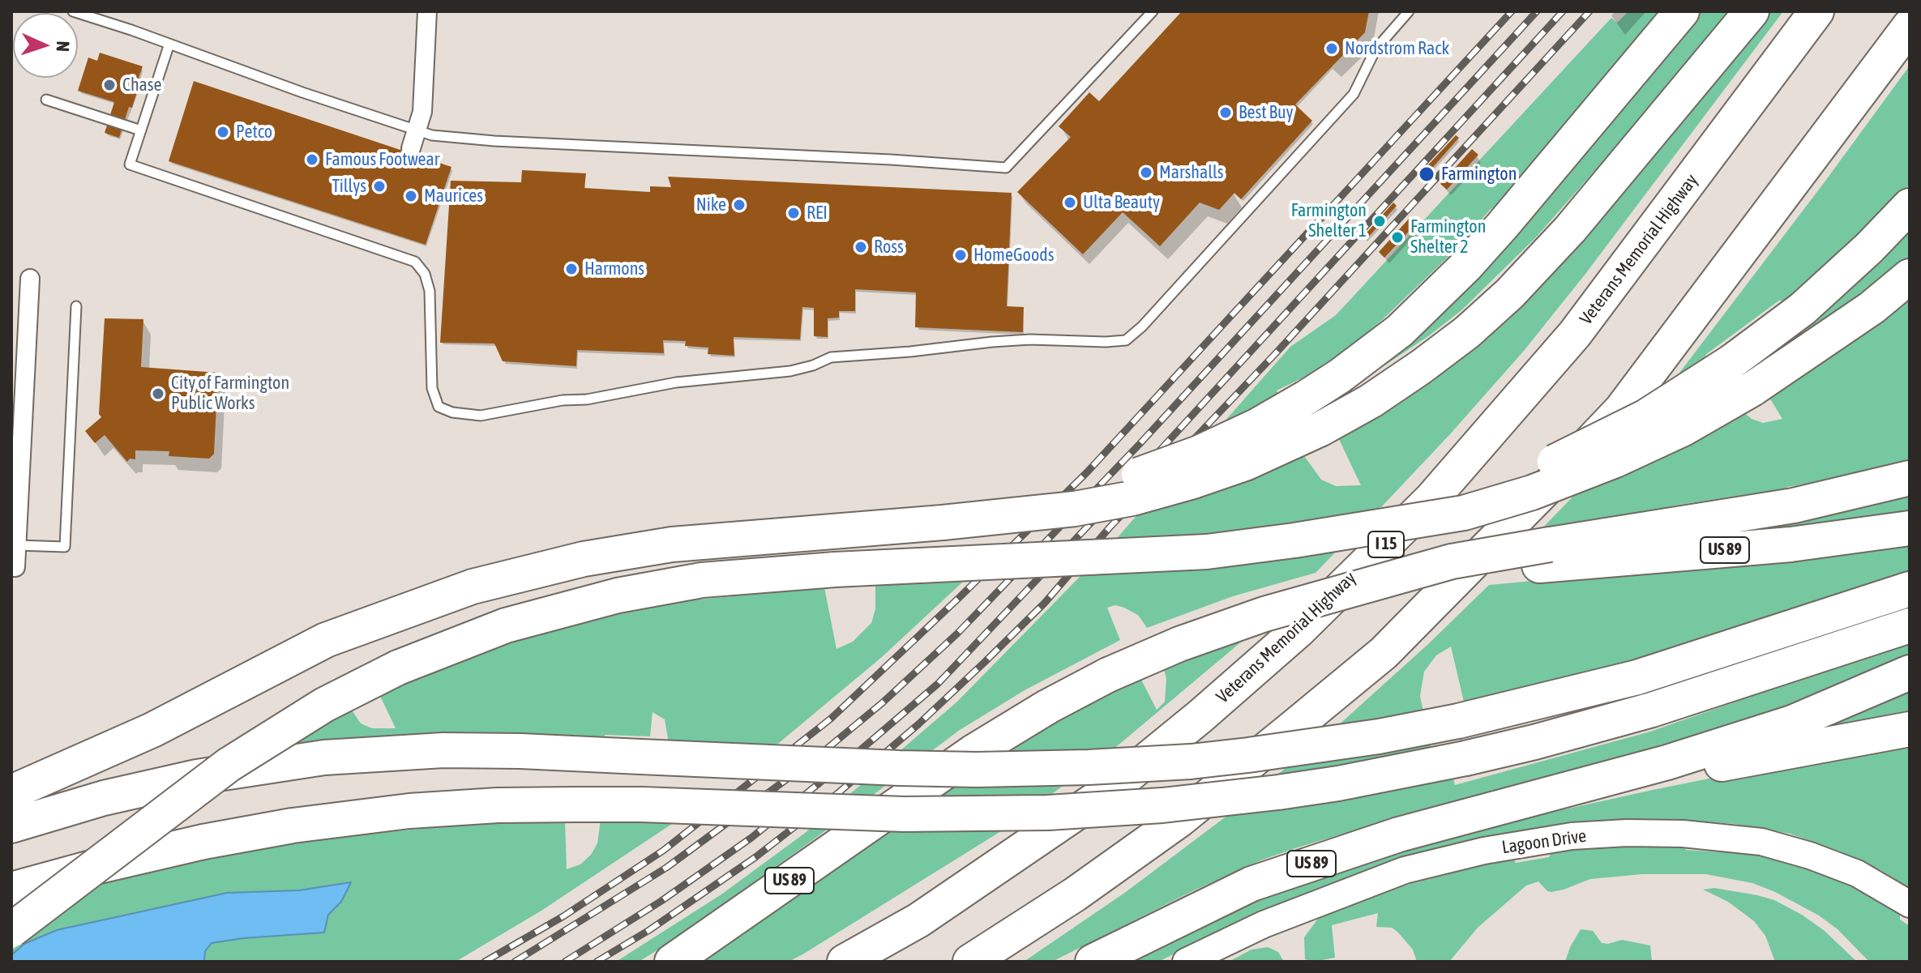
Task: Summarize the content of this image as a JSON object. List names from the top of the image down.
{
  "streets": {
    "highway": ["Veterans Memorial Highway", "I 15", "US 89"],
    "street": ["Lagoon Drive"]
  },
  "places": [
    "Nordstrom Rack",
    "Chase",
    "Best Buy",
    "Petco",
    "Famous Footwear",
    "Marshalls",
    "Farmington",
    "Tillys",
    "Maurices",
    "Ulta Beauty",
    "Nike",
    "REI",
    "Farmington Shelter 1",
    "Farmington Shelter 2",
    "Ross",
    "HomeGoods",
    "Harmons",
    "City of Farmington Public Works"
  ],
  "north": "right"
}
